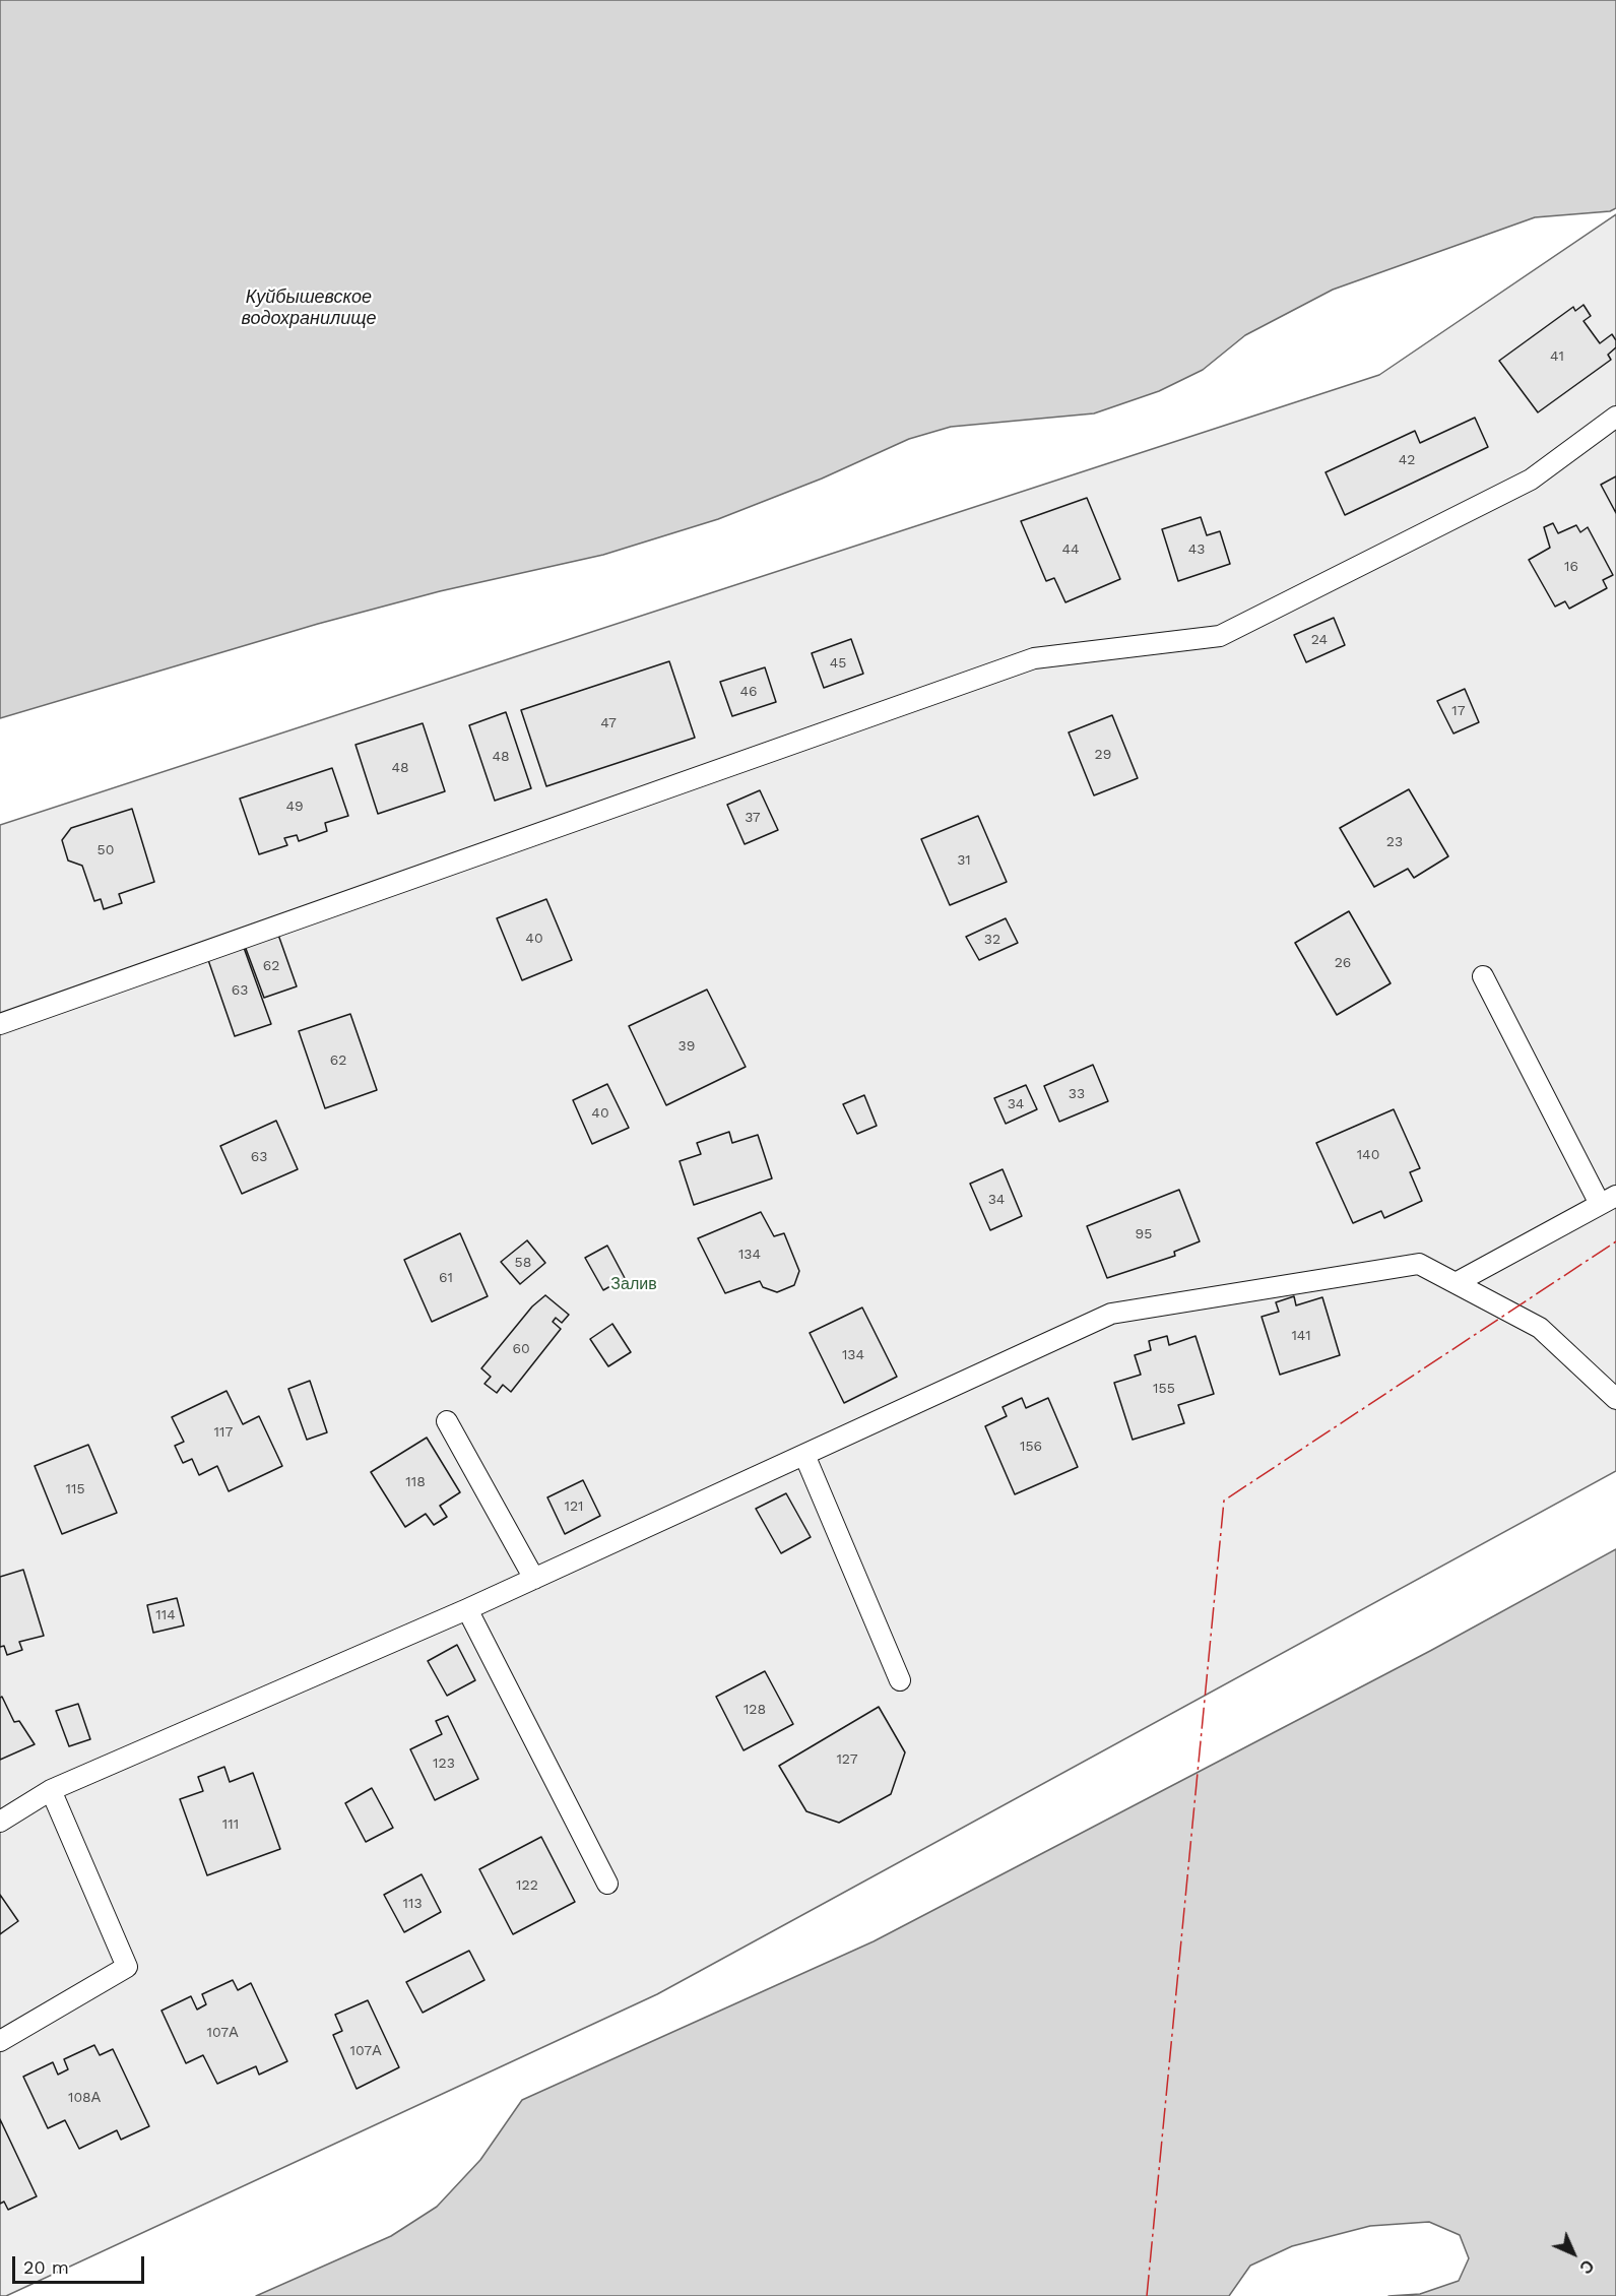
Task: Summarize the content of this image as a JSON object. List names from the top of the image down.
{
  "water": ["Куйбышевское водохранилище"],
  "parks": ["Залив"],
  "house_numbers": [
    "41",
    "42",
    "44",
    "43",
    "16",
    "24",
    "45",
    "46",
    "17",
    "47",
    "29",
    "48",
    "48",
    "49",
    "37",
    "23",
    "50",
    "31",
    "40",
    "32",
    "26",
    "62",
    "63",
    "39",
    "62",
    "33",
    "34",
    "40",
    "140",
    "63",
    "34",
    "95",
    "134",
    "58",
    "61",
    "141",
    "60",
    "134",
    "155",
    "117",
    "156",
    "118",
    "115",
    "121",
    "114",
    "128",
    "127",
    "123",
    "111",
    "122",
    "113",
    "107А",
    "107А",
    "108А"
  ],
  "scale_bar": "20 m",
  "north": "bottom right"
}
